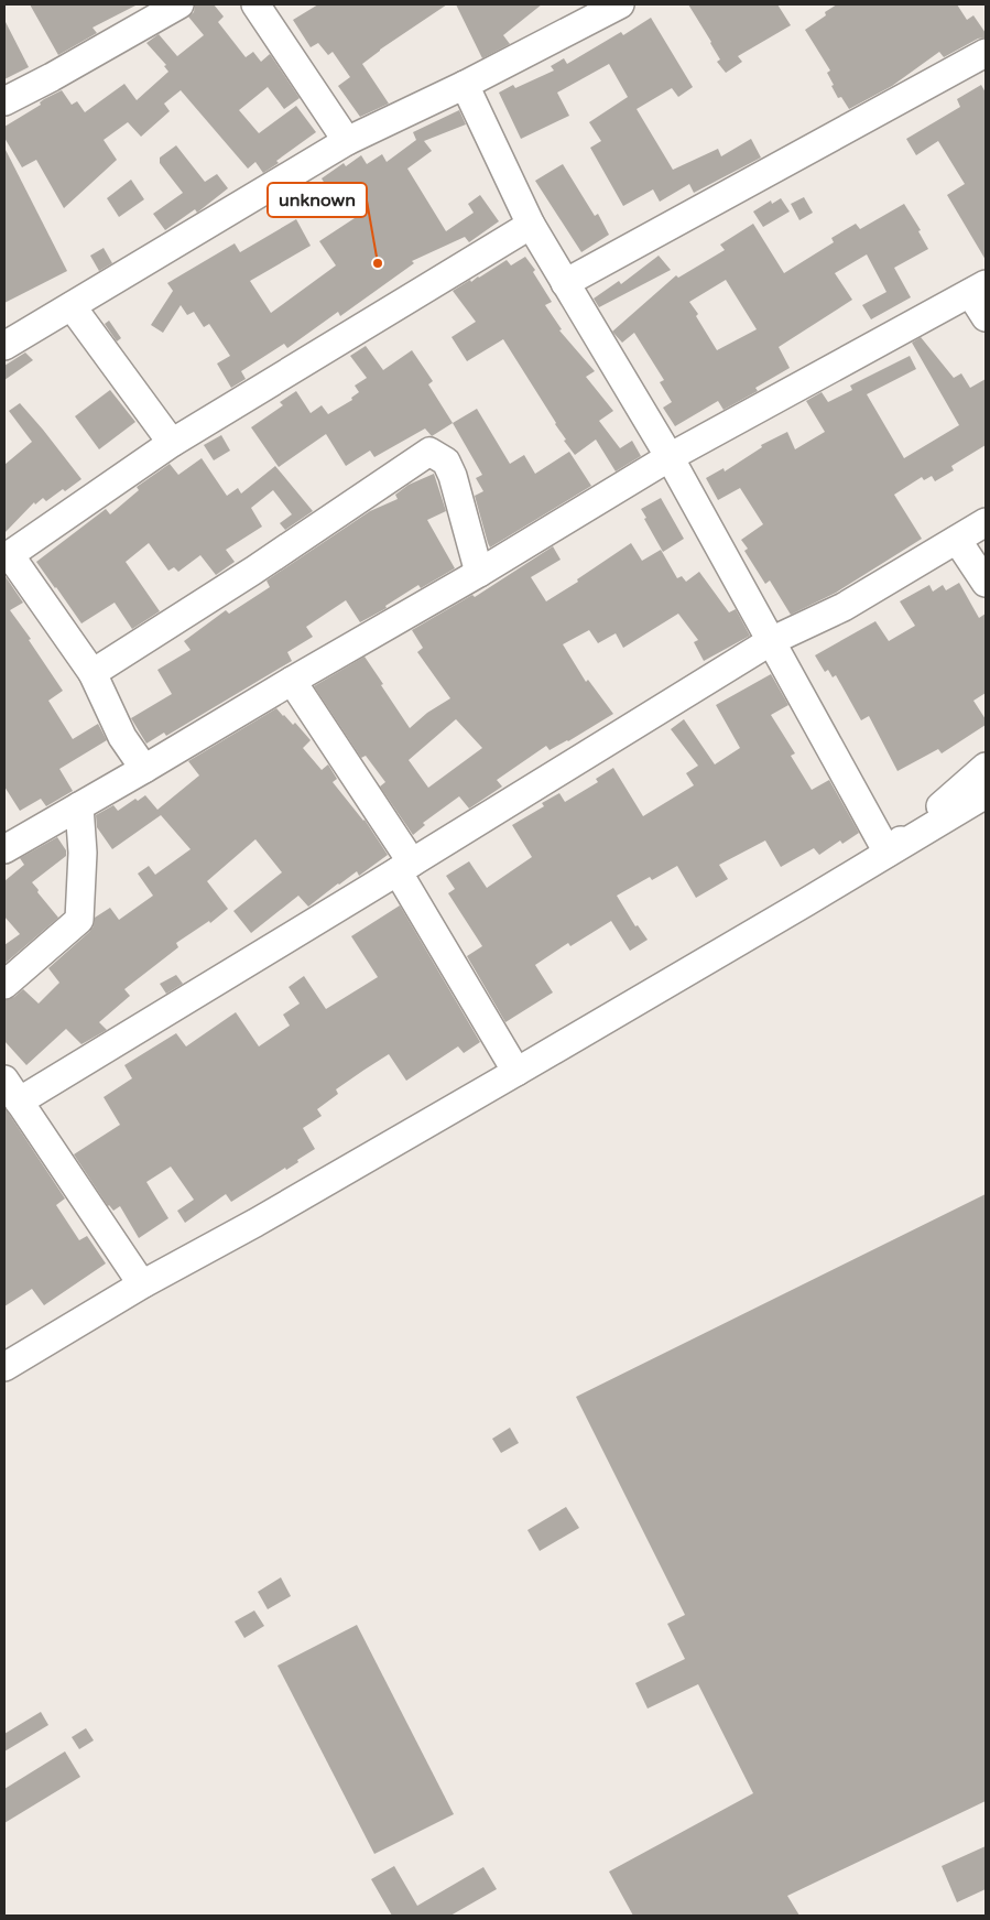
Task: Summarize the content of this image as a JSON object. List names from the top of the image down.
{
  "places": ["unknown"]
}
